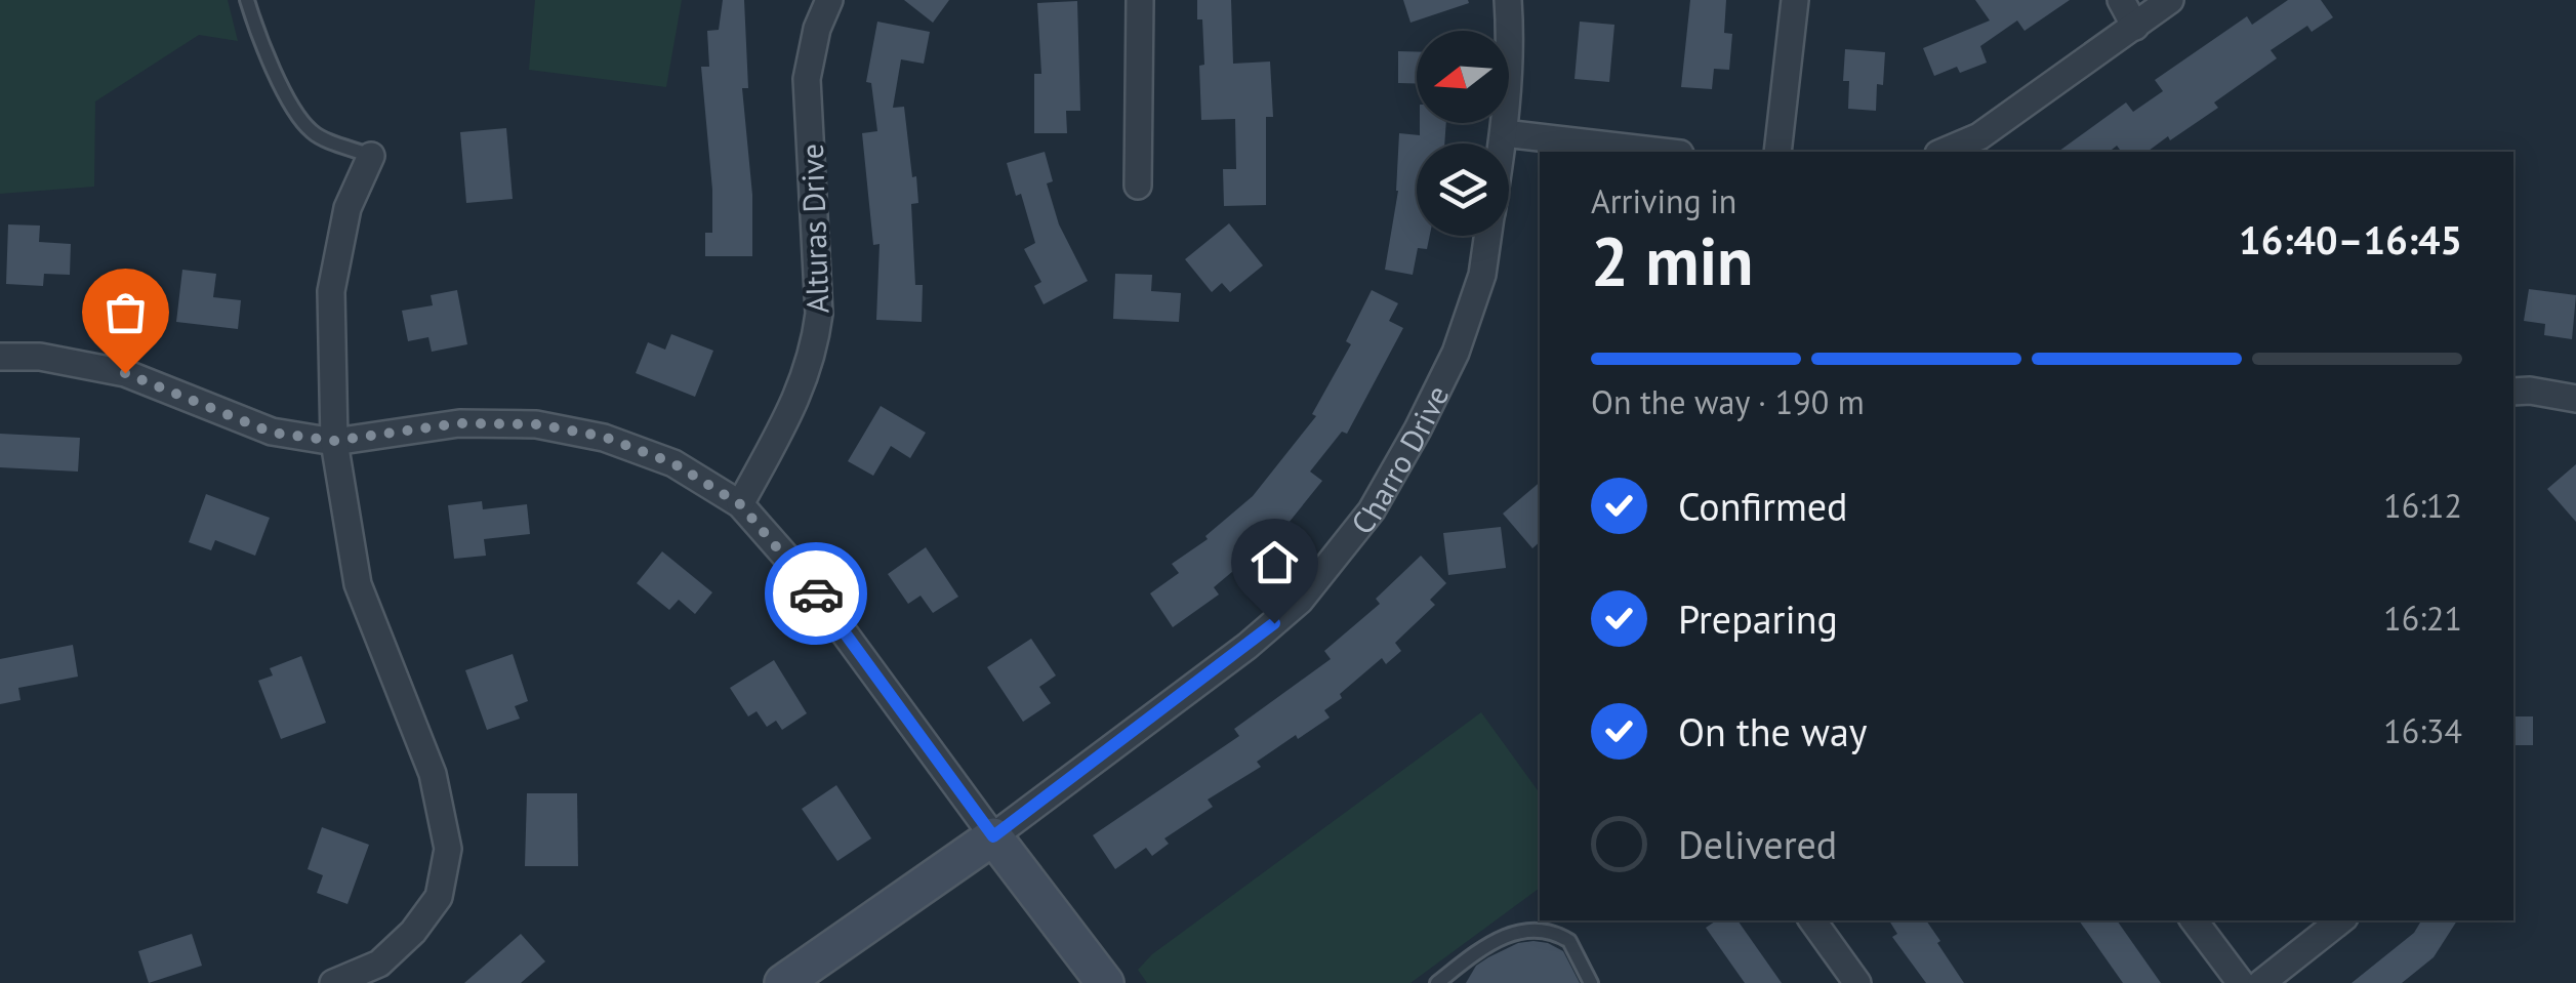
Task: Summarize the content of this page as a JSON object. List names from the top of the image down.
{
  "streets": {
    "street": ["Alturas Drive", "Charro Drive"]
  },
  "north": "left",
  "page": {
    "heading": ["2 min", "Arriving in", "16:40–16:45"],
    "bar": "On the way · 190 m",
    "list": [
      ["Confirmed", "16:12"],
      ["Preparing", "16:21"],
      ["On the way", "16:34"],
      "Delivered"
    ]
  }
}
